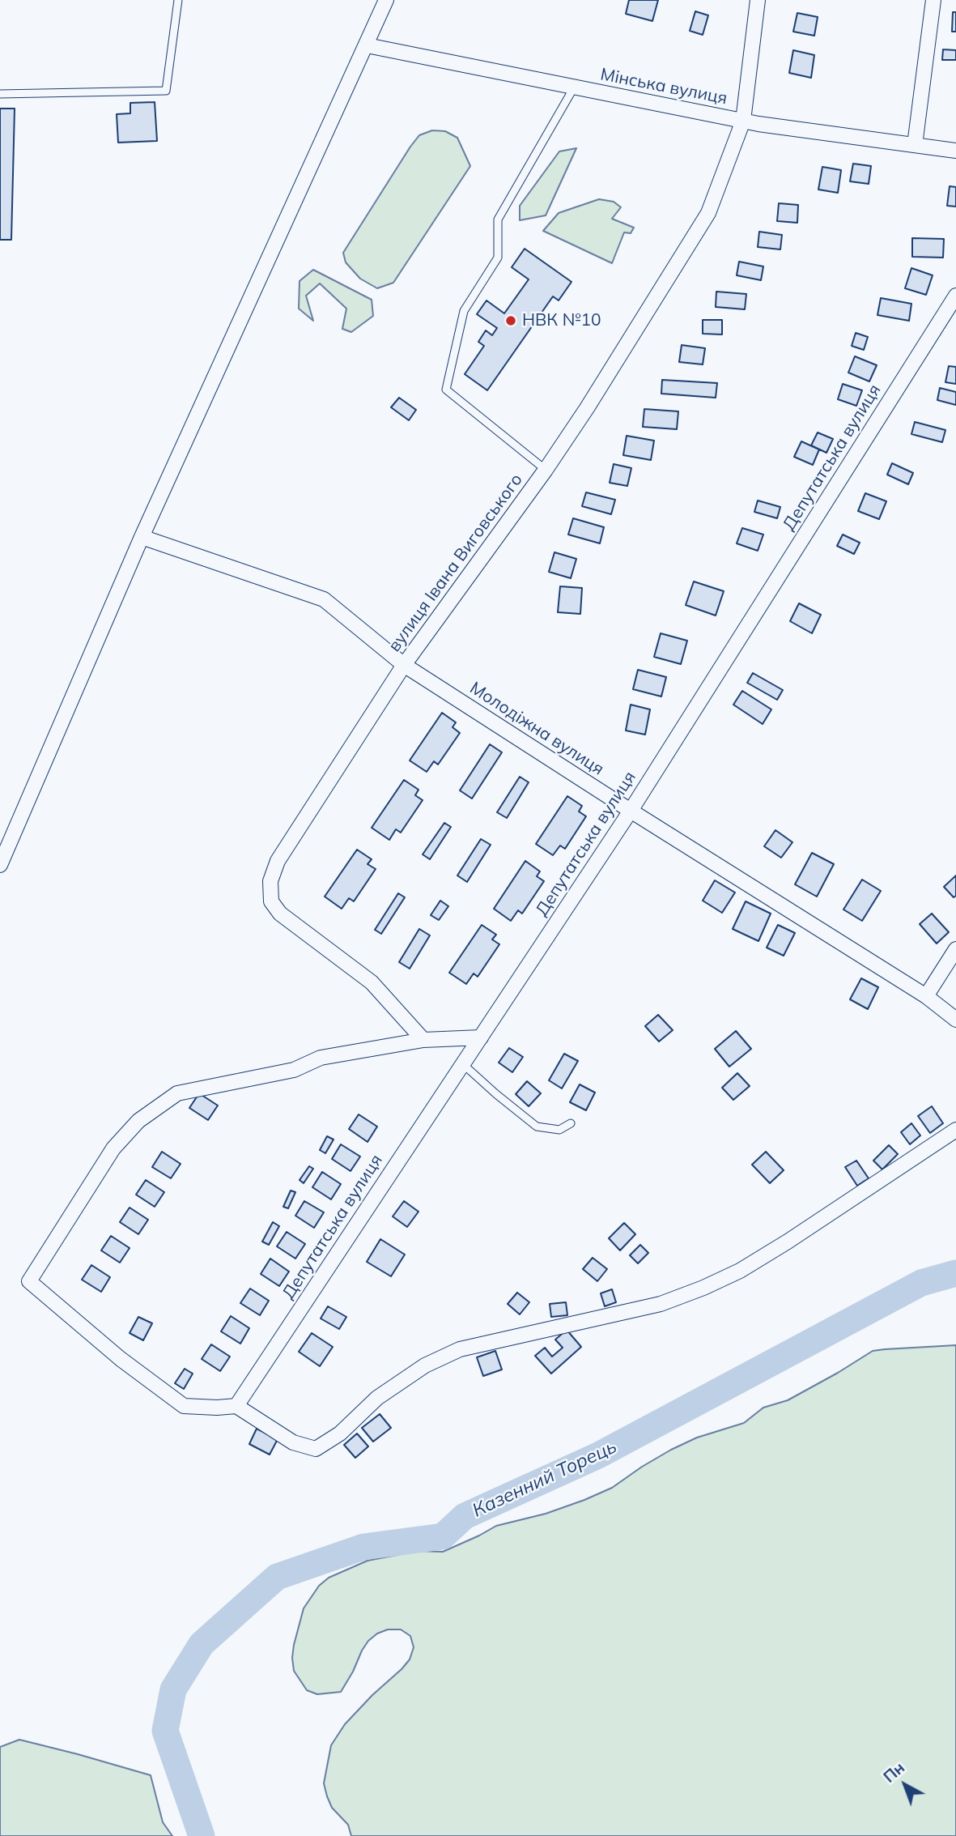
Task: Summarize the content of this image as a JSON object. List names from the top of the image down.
{
  "streets": {
    "street": [
      "Мінська вулиця",
      "Депутатська вулиця",
      "вулиця Івана Виговського",
      "Молодіжна вулиця"
    ]
  },
  "crossings": [
    ["Мінська вулиця", "вулиця Івана Виговського"],
    ["Депутатська вулиця", "Молодіжна вулиця"],
    ["вулиця Івана Виговського", "Молодіжна вулиця"]
  ],
  "water": ["Казенний Торець"],
  "places": ["НВК №10"],
  "north": "top left"
}
